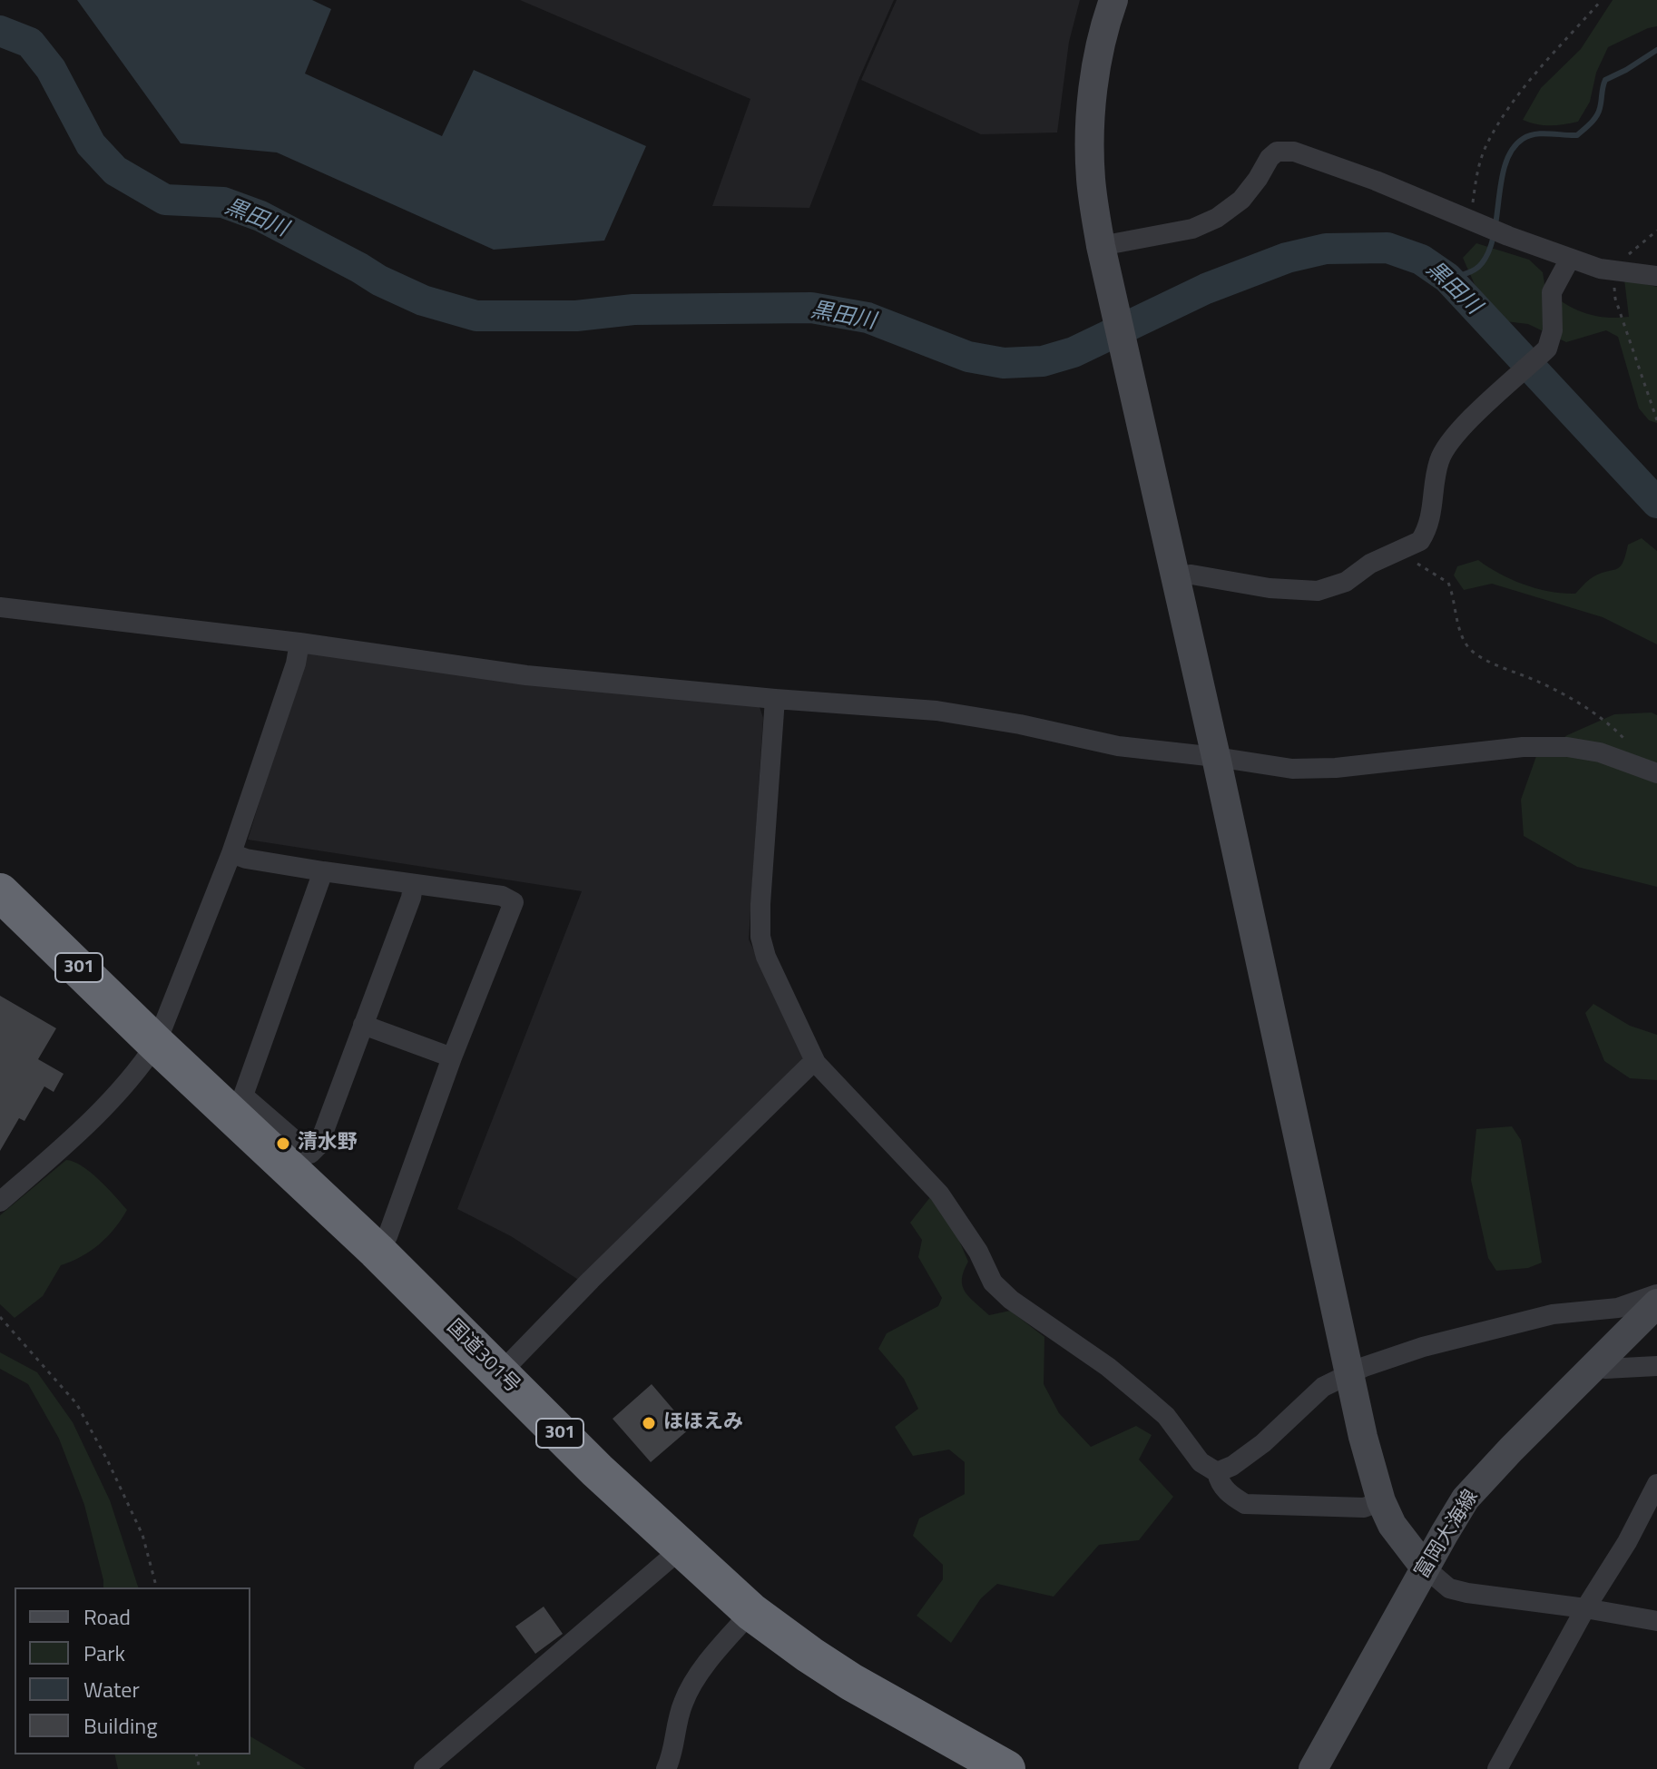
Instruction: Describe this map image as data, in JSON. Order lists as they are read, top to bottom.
{
  "streets": {
    "highway": ["301", "国道301号"],
    "street": ["富岡大海線"]
  },
  "water": ["黒田川"],
  "places": ["清水野", "ほほえみ"],
  "legend": [
    "Road",
    "Park",
    "Water",
    "Building"
  ]
}
